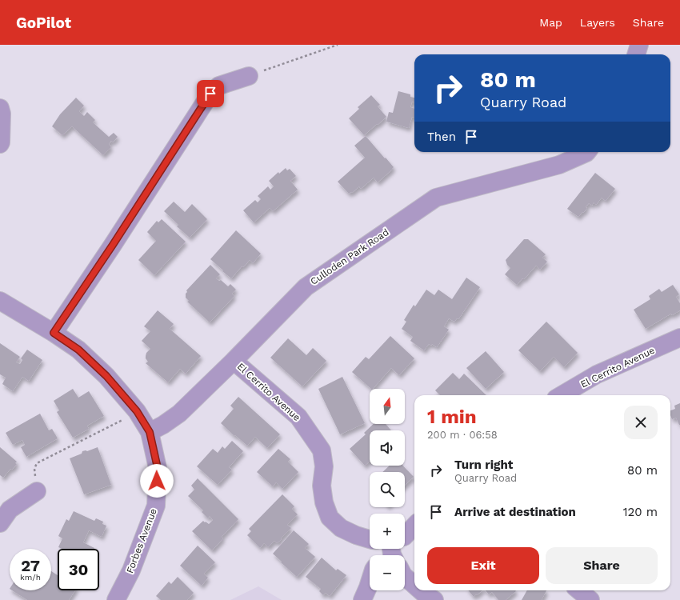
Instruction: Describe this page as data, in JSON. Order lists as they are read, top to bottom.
{
  "streets": {
    "street": ["Culloden Park Road", "El Cerrito Avenue", "Forbes Avenue"]
  },
  "crossings": [
    ["Culloden Park Road", "El Cerrito Avenue"],
    ["Culloden Park Road", "Forbes Avenue"]
  ],
  "north": "top",
  "page": {
    "header": "GoPilot",
    "nav": ["Map", "Layers", "Share"],
    "turn": ["80 m", "Quarry Road"],
    "then": "Then",
    "map_buttons": ["+", "−"],
    "heading": ["1 min", "200 m · 06:58"],
    "list": [
      {
        "name": "Turn right",
        "note": "Quarry Road",
        "value": "80 m"
      },
      {
        "name": "Arrive at destination",
        "value": "120 m"
      }
    ],
    "buttons": ["Exit", "Share"],
    "speed": "27 km/h",
    "limit": "30"
  }
}
